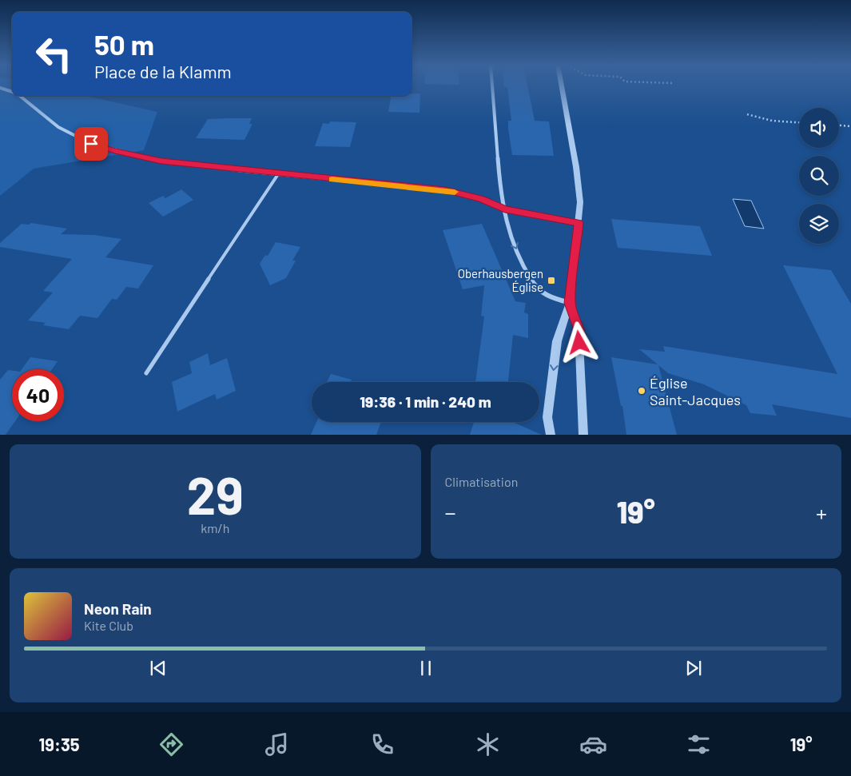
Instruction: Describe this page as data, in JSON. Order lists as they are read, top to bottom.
{
  "places": {
    "transit": ["Oberhausbergen Église"],
    "other": ["Église Saint-Jacques"]
  },
  "page": {
    "turn": ["50 m", "Place de la Klamm"],
    "limit": "40",
    "trip": "19:36 · 1 min · 240 m",
    "tile": [
      ["29", "km/h"],
      "Climatisation"
    ],
    "heat": ["−", "19°", "+"],
    "song": ["Neon Rain", "Kite Club"],
    "tabs": ["19:35", "19°"]
  }
}
